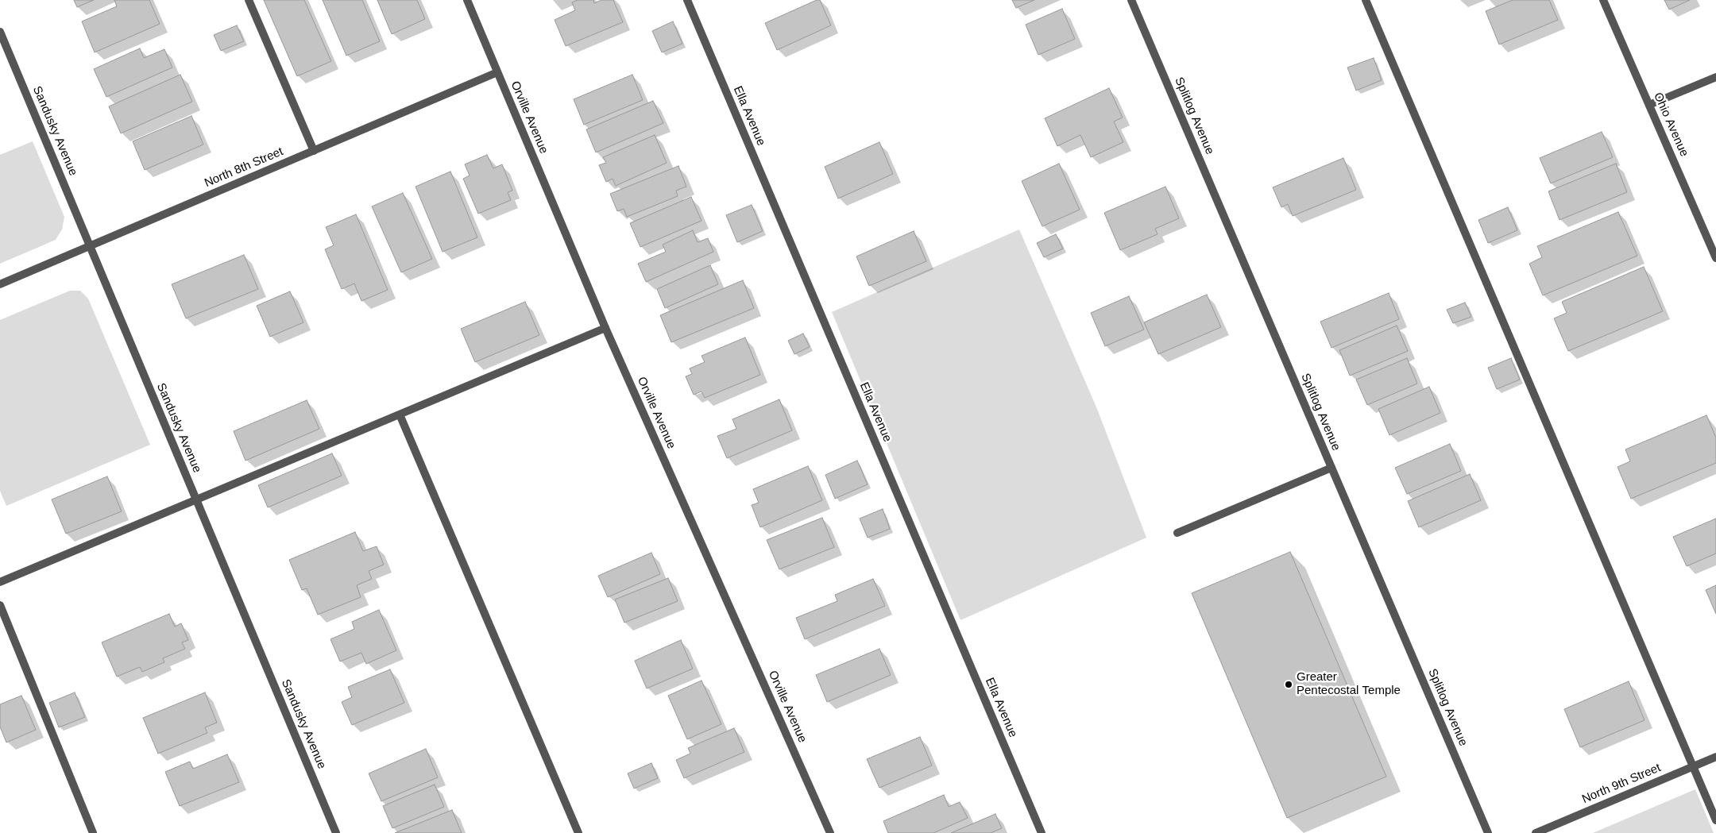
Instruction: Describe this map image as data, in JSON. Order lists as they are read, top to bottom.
{
  "streets": {
    "street": [
      "Ella Avenue",
      "Splitlog Avenue",
      "Orville Avenue",
      "Ohio Avenue",
      "Sandusky Avenue",
      "North 8th Street",
      "North 9th Street"
    ]
  },
  "crossings": [
    ["Orville Avenue", "North 8th Street"],
    ["Sandusky Avenue", "North 8th Street"]
  ],
  "places": ["Greater Pentecostal Temple"]
}
